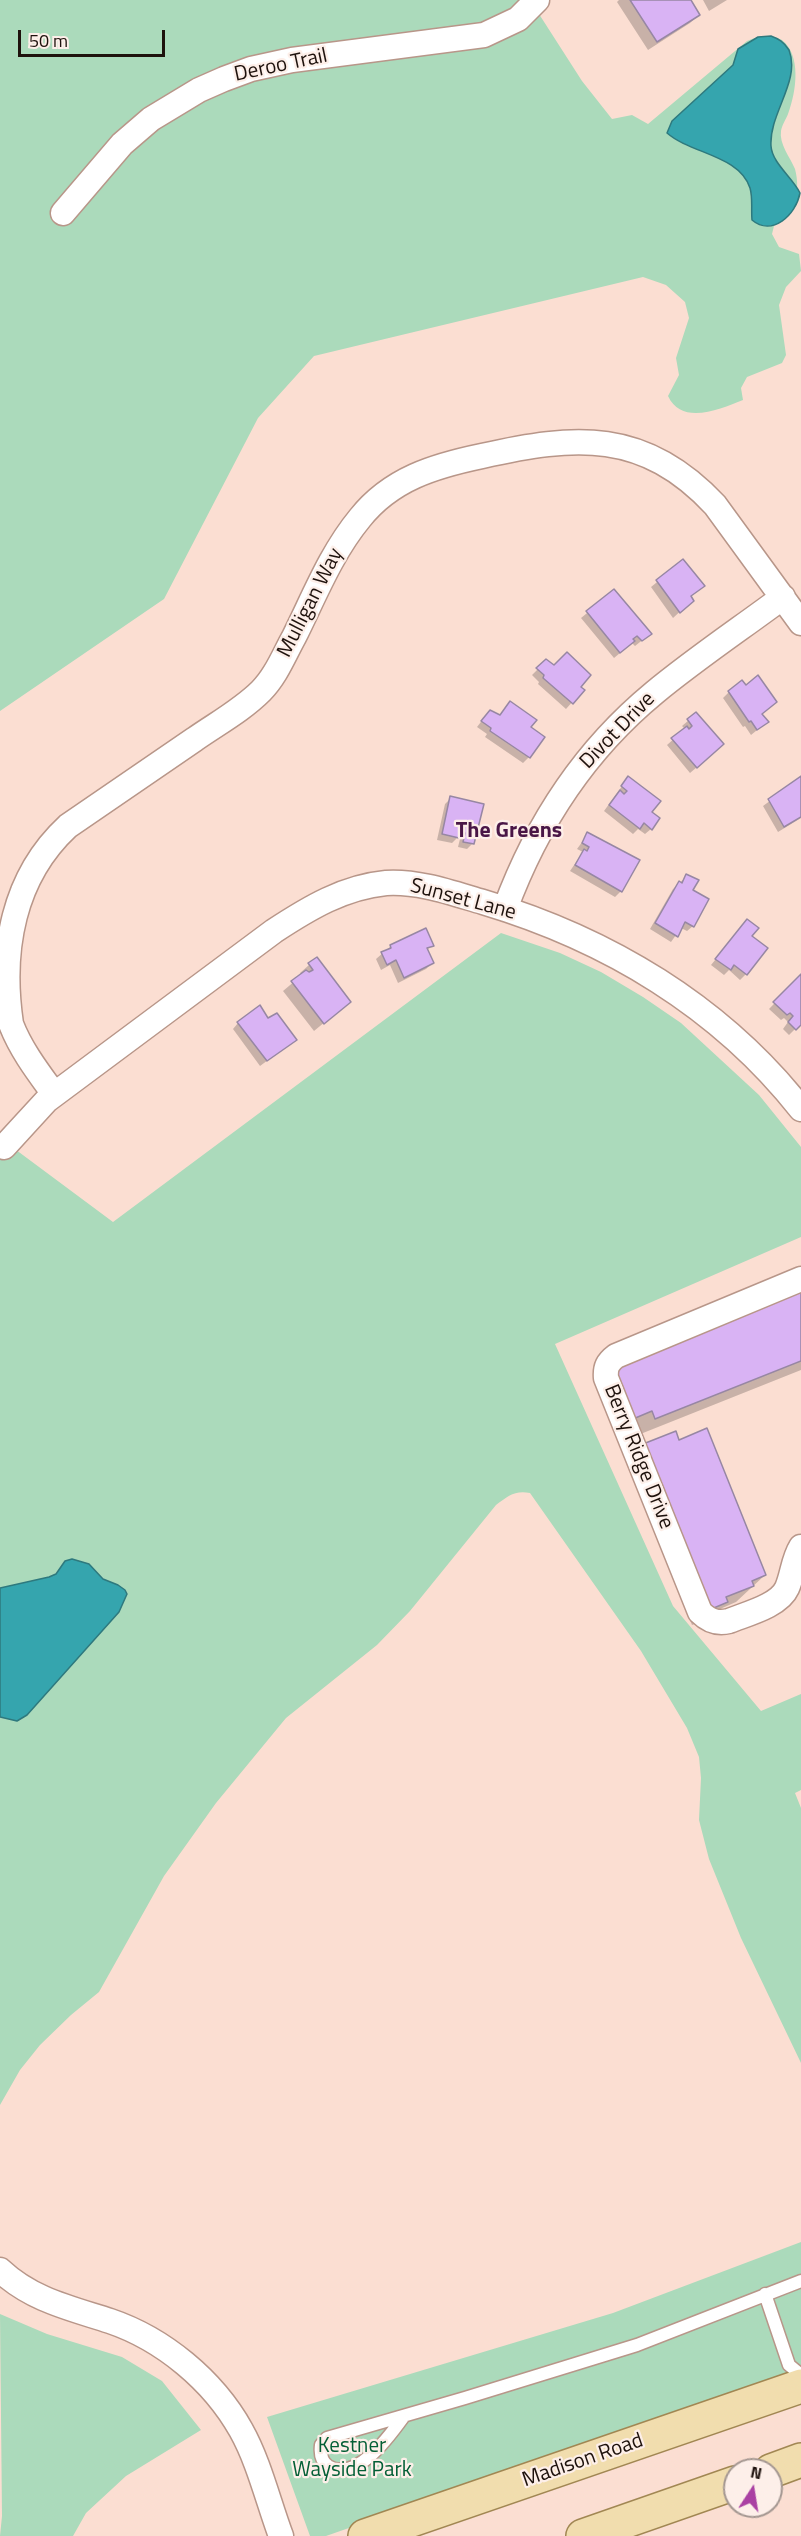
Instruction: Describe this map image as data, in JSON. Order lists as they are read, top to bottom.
{
  "streets": {
    "main road": ["Madison Road"],
    "street": [
      "Deroo Trail",
      "Mulligan Way",
      "Divot Drive",
      "Sunset Lane",
      "Berry Ridge Drive"
    ]
  },
  "crossings": [
    ["Mulligan Way", "Divot Drive"],
    ["Mulligan Way", "Sunset Lane"],
    ["Divot Drive", "Sunset Lane"]
  ],
  "districts": ["The Greens"],
  "parks": ["Kestner Wayside Park"],
  "scale_bar": "50 m",
  "north": "top"
}
